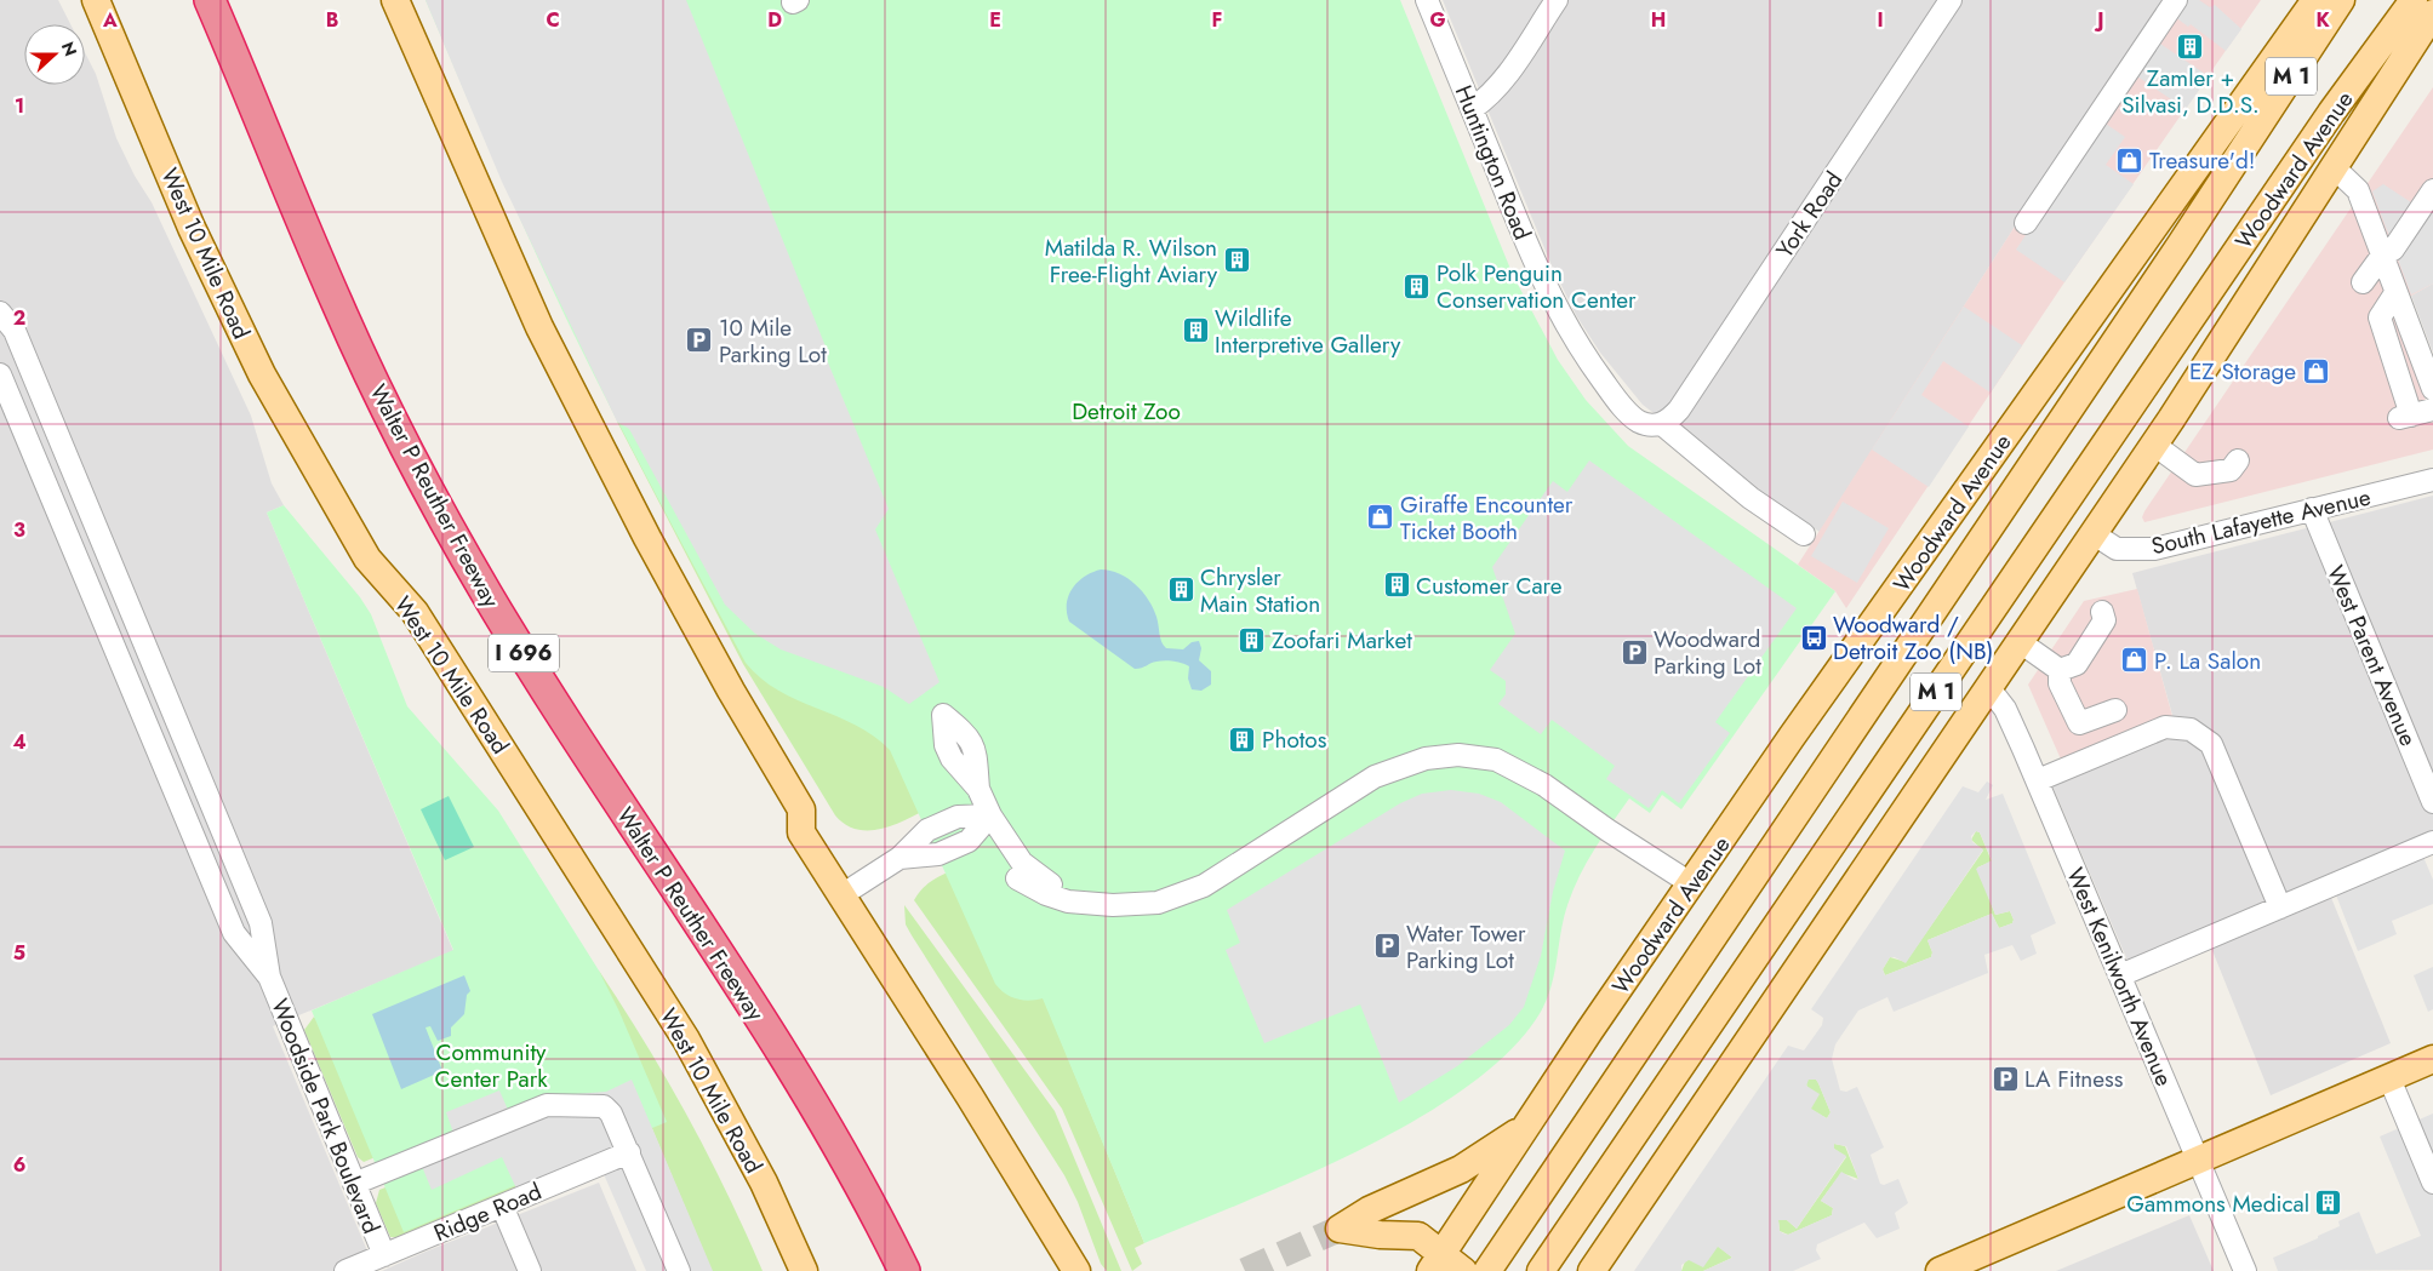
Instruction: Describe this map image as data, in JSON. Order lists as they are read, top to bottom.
{
  "streets": {
    "highway": ["Walter P Reuther Freeway", "I 696"],
    "main road": ["M 1", "Woodward Avenue", "West 10 Mile Road"],
    "street": [
      "Huntington Road",
      "York Road",
      "South Lafayette Avenue",
      "West Parent Avenue",
      "West Kenilworth Avenue",
      "Woodside Park Boulevard",
      "Ridge Road"
    ]
  },
  "crossings": [
    ["Huntington Road", "York Road"],
    ["Woodward Avenue", "South Lafayette Avenue"],
    ["Woodward Avenue", "West Kenilworth Avenue"],
    ["South Lafayette Avenue", "West Parent Avenue"],
    ["Woodside Park Boulevard", "Ridge Road"]
  ],
  "parks": ["Detroit Zoo", "Community Center Park"],
  "places": {
    "building": [
      "Zamler + Silvasi, D.D.S.",
      "Matilda R. Wilson Free-Flight Aviary",
      "Polk Penguin Conservation Center",
      "Wildlife Interpretive Gallery",
      "Customer Care",
      "Chrysler Main Station",
      "Zoofari Market",
      "Photos",
      "Gammons Medical"
    ],
    "shop": [
      "Treasure'd!",
      "EZ Storage",
      "Giraffe Encounter Ticket Booth",
      "P. La Salon"
    ],
    "parking": [
      "10 Mile Parking Lot",
      "Woodward Parking Lot",
      "Water Tower Parking Lot",
      "LA Fitness"
    ],
    "bus stop": ["Woodward / Detroit Zoo (NB)"]
  },
  "north": "right",
  "grid": {
    "columns": [
      "A",
      "B",
      "C",
      "D",
      "E",
      "F",
      "G",
      "H",
      "I",
      "J",
      "K"
    ],
    "rows": [
      "1",
      "2",
      "3",
      "4",
      "5",
      "6"
    ]
  }
}
